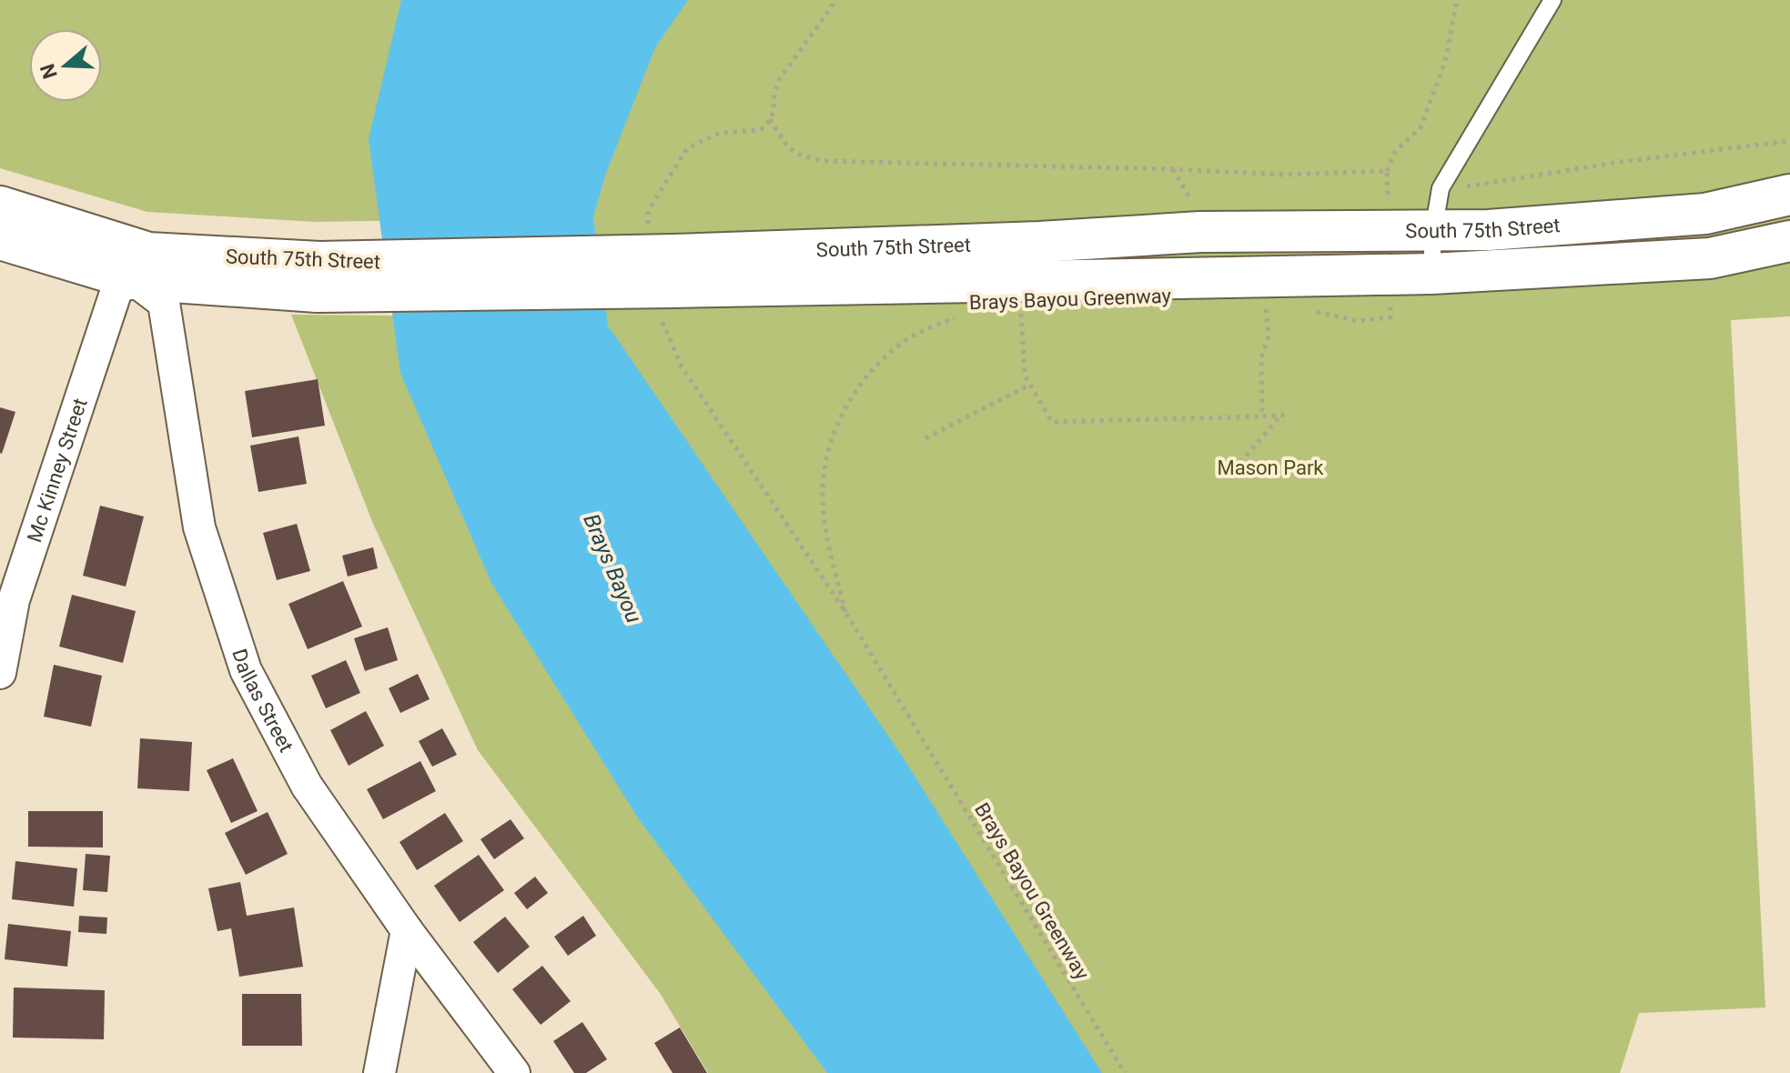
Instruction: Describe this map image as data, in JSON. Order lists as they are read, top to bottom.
{
  "streets": {
    "main road": ["South 75th Street"],
    "street": ["Mc Kinney Street", "Dallas Street"],
    "path": ["Brays Bayou Greenway"]
  },
  "crossings": [
    ["South 75th Street", "Brays Bayou Greenway"],
    ["South 75th Street", "Mc Kinney Street"],
    ["South 75th Street", "Dallas Street"],
    ["Mc Kinney Street", "Dallas Street"]
  ],
  "water": ["Brays Bayou"],
  "parks": ["Mason Park"],
  "north": "left"
}
